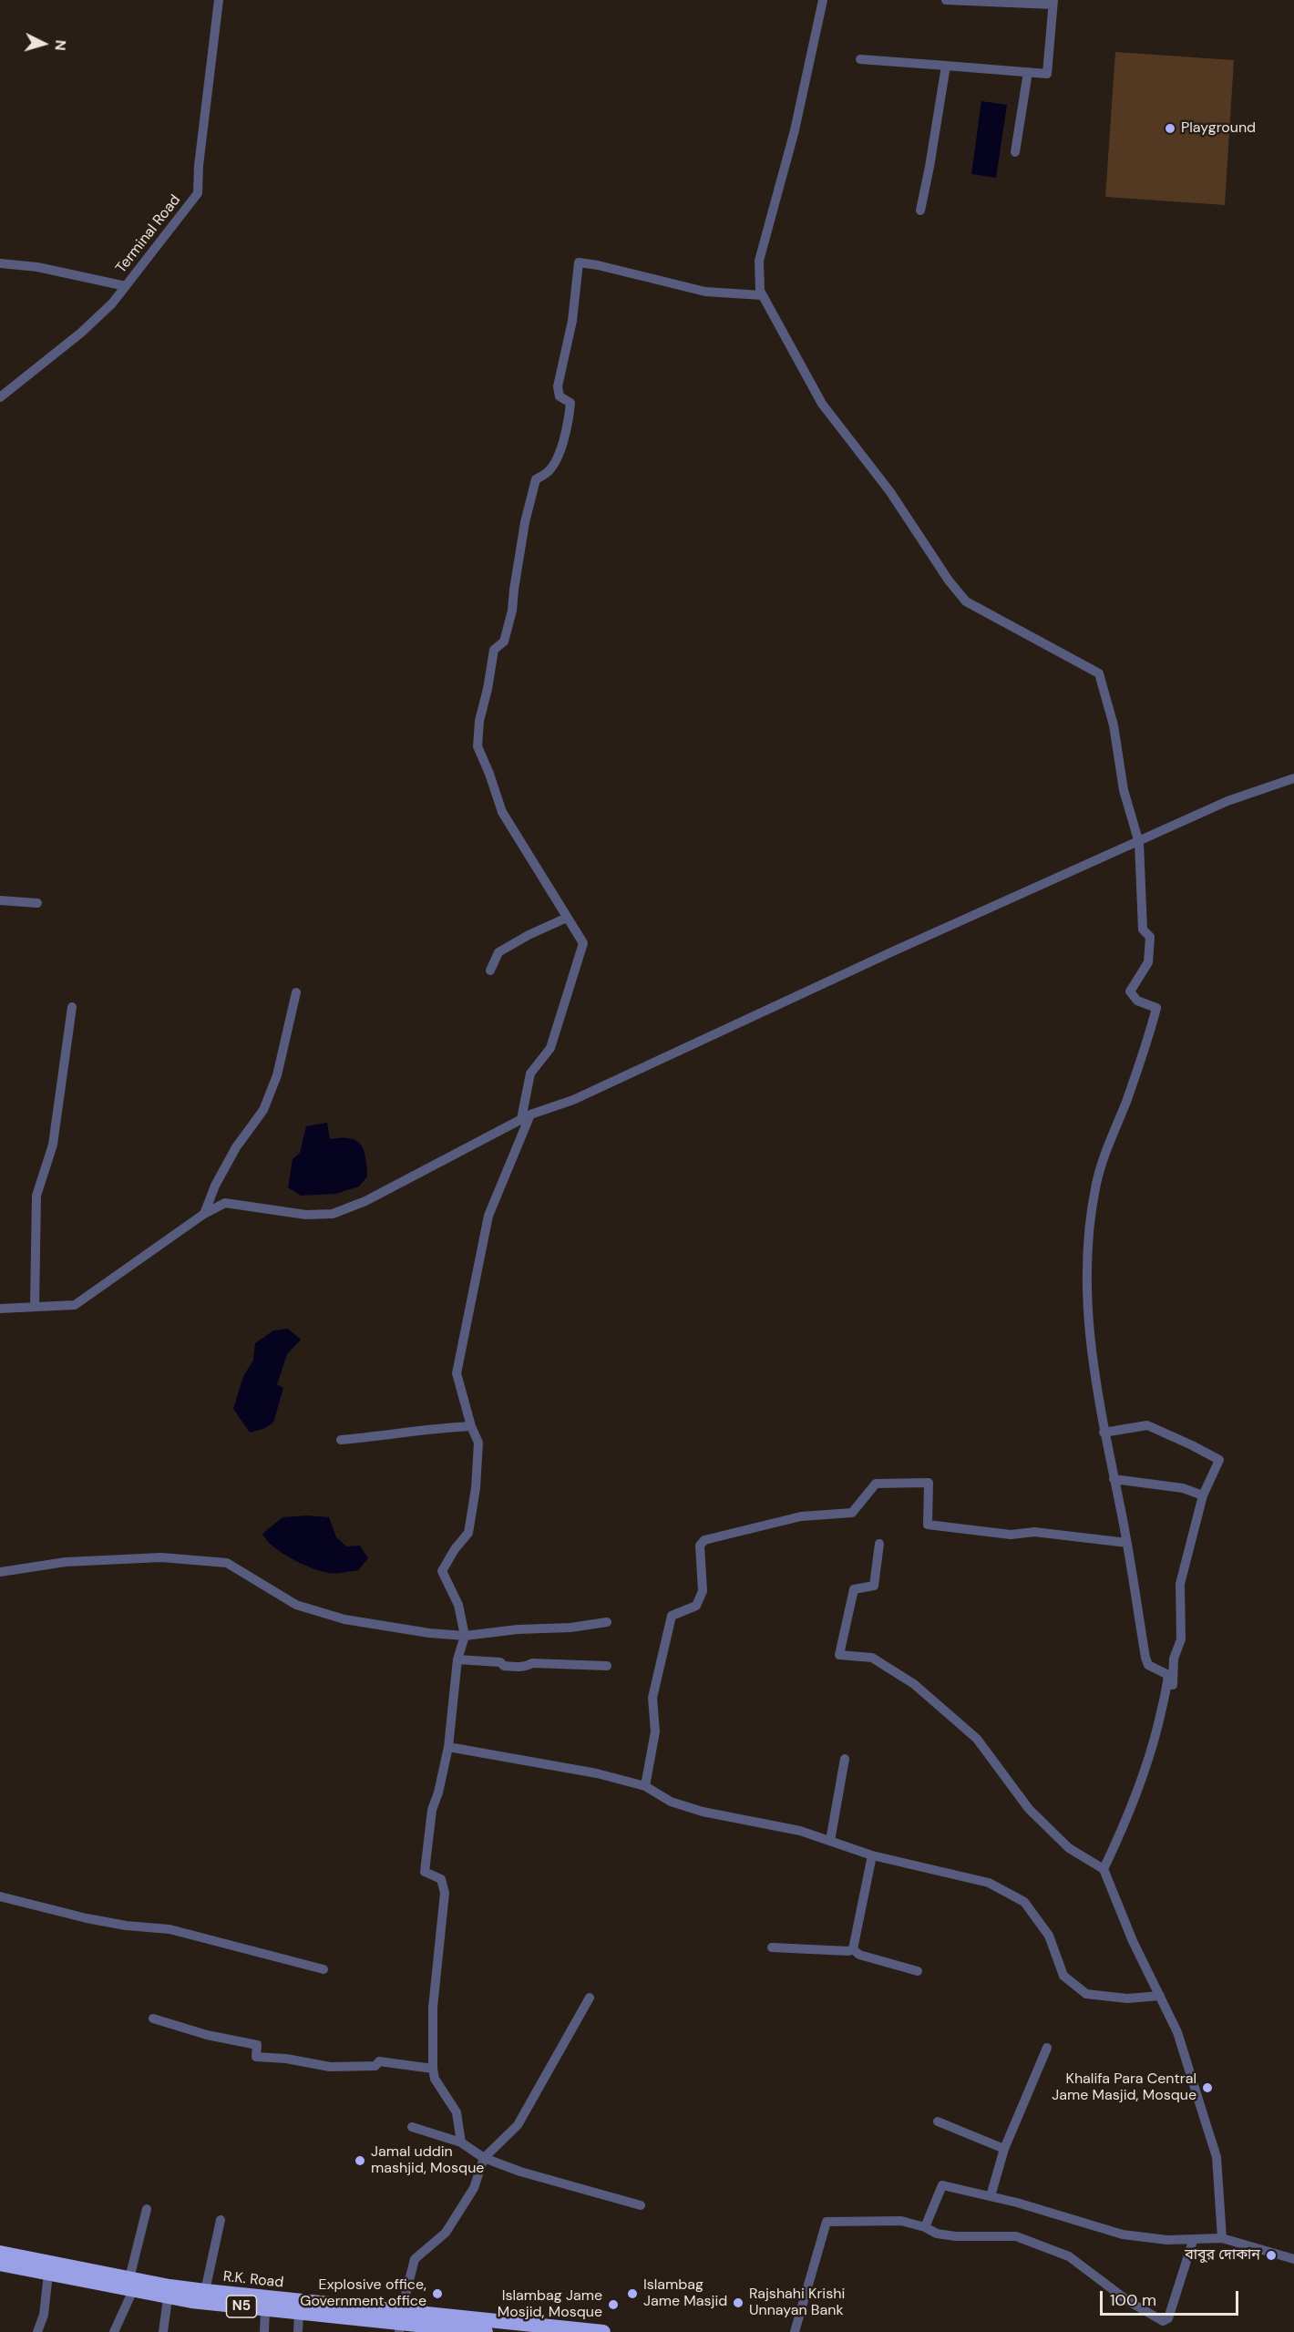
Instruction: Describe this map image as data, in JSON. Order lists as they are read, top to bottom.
{
  "streets": {
    "highway": ["R.K. Road", "N5"],
    "street": ["Terminal Road"]
  },
  "places": [
    "Playground",
    "Khalifa Para Central Jame Masjid, Mosque",
    "Jamal uddin mashjid, Mosque",
    "বাবুর দোকান",
    "Explosive office, Government office",
    "Islambag Jame Masjid",
    "Rajshahi Krishi Unnayan Bank",
    "Islambag Jame Mosjid, Mosque"
  ],
  "scale_bar": "100 m",
  "north": "right"
}
